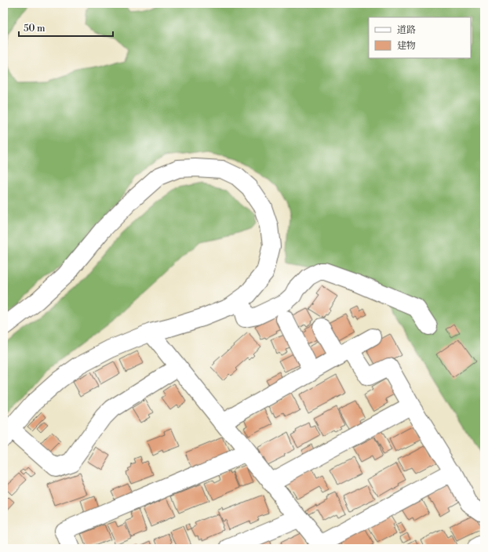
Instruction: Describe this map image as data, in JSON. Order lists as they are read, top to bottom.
{
  "legend": ["道路", "建物"],
  "scale_bar": "50 m"
}
